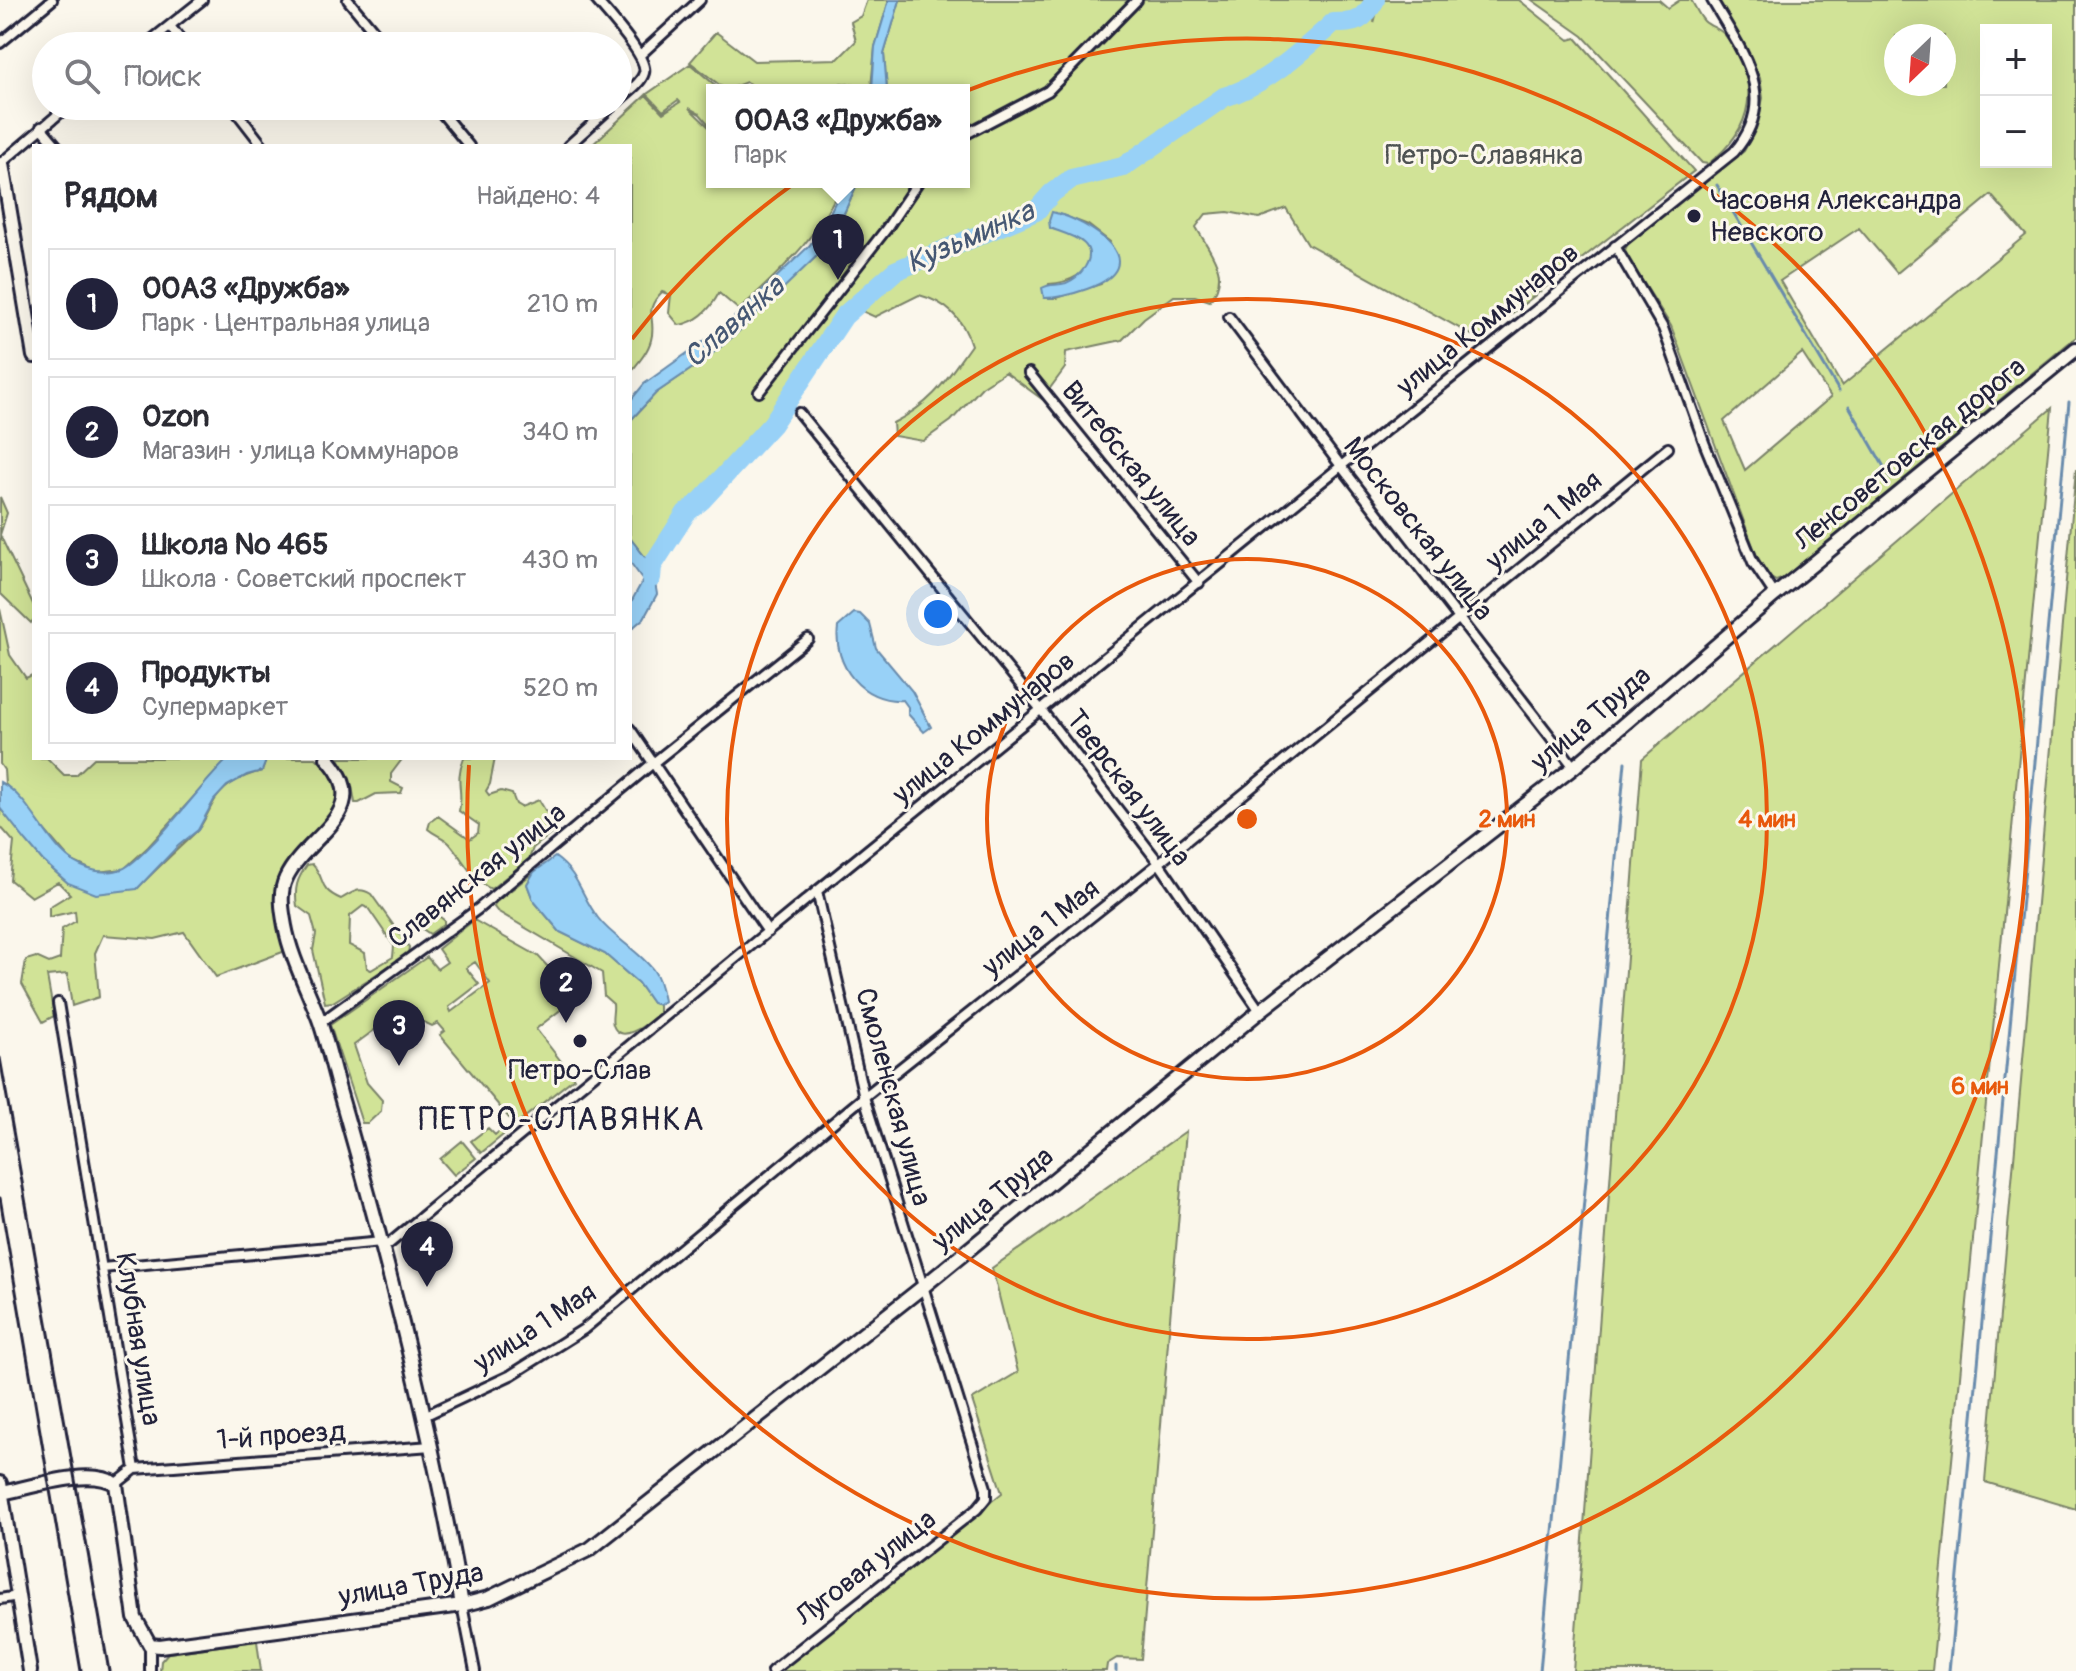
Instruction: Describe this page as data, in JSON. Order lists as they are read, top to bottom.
{
  "streets": {
    "street": [
      "улица Коммунаров",
      "Ленсоветовская дорога",
      "Витебская улица",
      "улица 1 Мая",
      "Московская улица",
      "улица Труда",
      "Тверская улица",
      "Славянская улица",
      "Смоленская улица",
      "Клубная улица",
      "1-й проезд",
      "Луговая улица"
    ]
  },
  "crossings": [
    ["улица Коммунаров", "Витебская улица"],
    ["улица Коммунаров", "Московская улица"],
    ["улица Коммунаров", "Тверская улица"],
    ["улица Коммунаров", "Смоленская улица"],
    ["Ленсоветовская дорога", "улица Труда"],
    ["улица 1 Мая", "Московская улица"],
    ["улица 1 Мая", "Тверская улица"],
    ["улица 1 Мая", "Смоленская улица"],
    ["Московская улица", "улица Труда"],
    ["улица Труда", "Тверская улица"],
    ["улица Труда", "Смоленская улица"],
    ["Смоленская улица", "Луговая улица"],
    ["Клубная улица", "1-й проезд"]
  ],
  "districts": ["ПЕТРО-СЛАВЯНКА"],
  "water": ["Кузьминка", "Славянка"],
  "parks": ["Петро-Славянка"],
  "places": ["Часовня Александра Невского", "Петро-Слав"],
  "north": "bottom left",
  "page": {
    "map_buttons": ["+", "−"],
    "search": "Поиск",
    "popup": ["ООАЗ «Дружба»", "Парк"],
    "heading": ["Рядом", "Найдено: 4"],
    "pins": [
      "1",
      "2",
      "3",
      "4"
    ],
    "list": [
      {
        "mark": "1",
        "name": "ООАЗ «Дружба»",
        "note": "Парк · Центральная улица",
        "value": "210 m"
      },
      {
        "mark": "2",
        "name": "Ozon",
        "note": "Магазин · улица Коммунаров",
        "value": "340 m"
      },
      {
        "mark": "3",
        "name": "Школа № 465",
        "note": "Школа · Советский проспект",
        "value": "430 m"
      },
      {
        "mark": "4",
        "name": "Продукты",
        "note": "Супермаркет",
        "value": "520 m"
      }
    ]
  },
  "rings": ["2 мин", "4 мин", "6 мин"]
}
